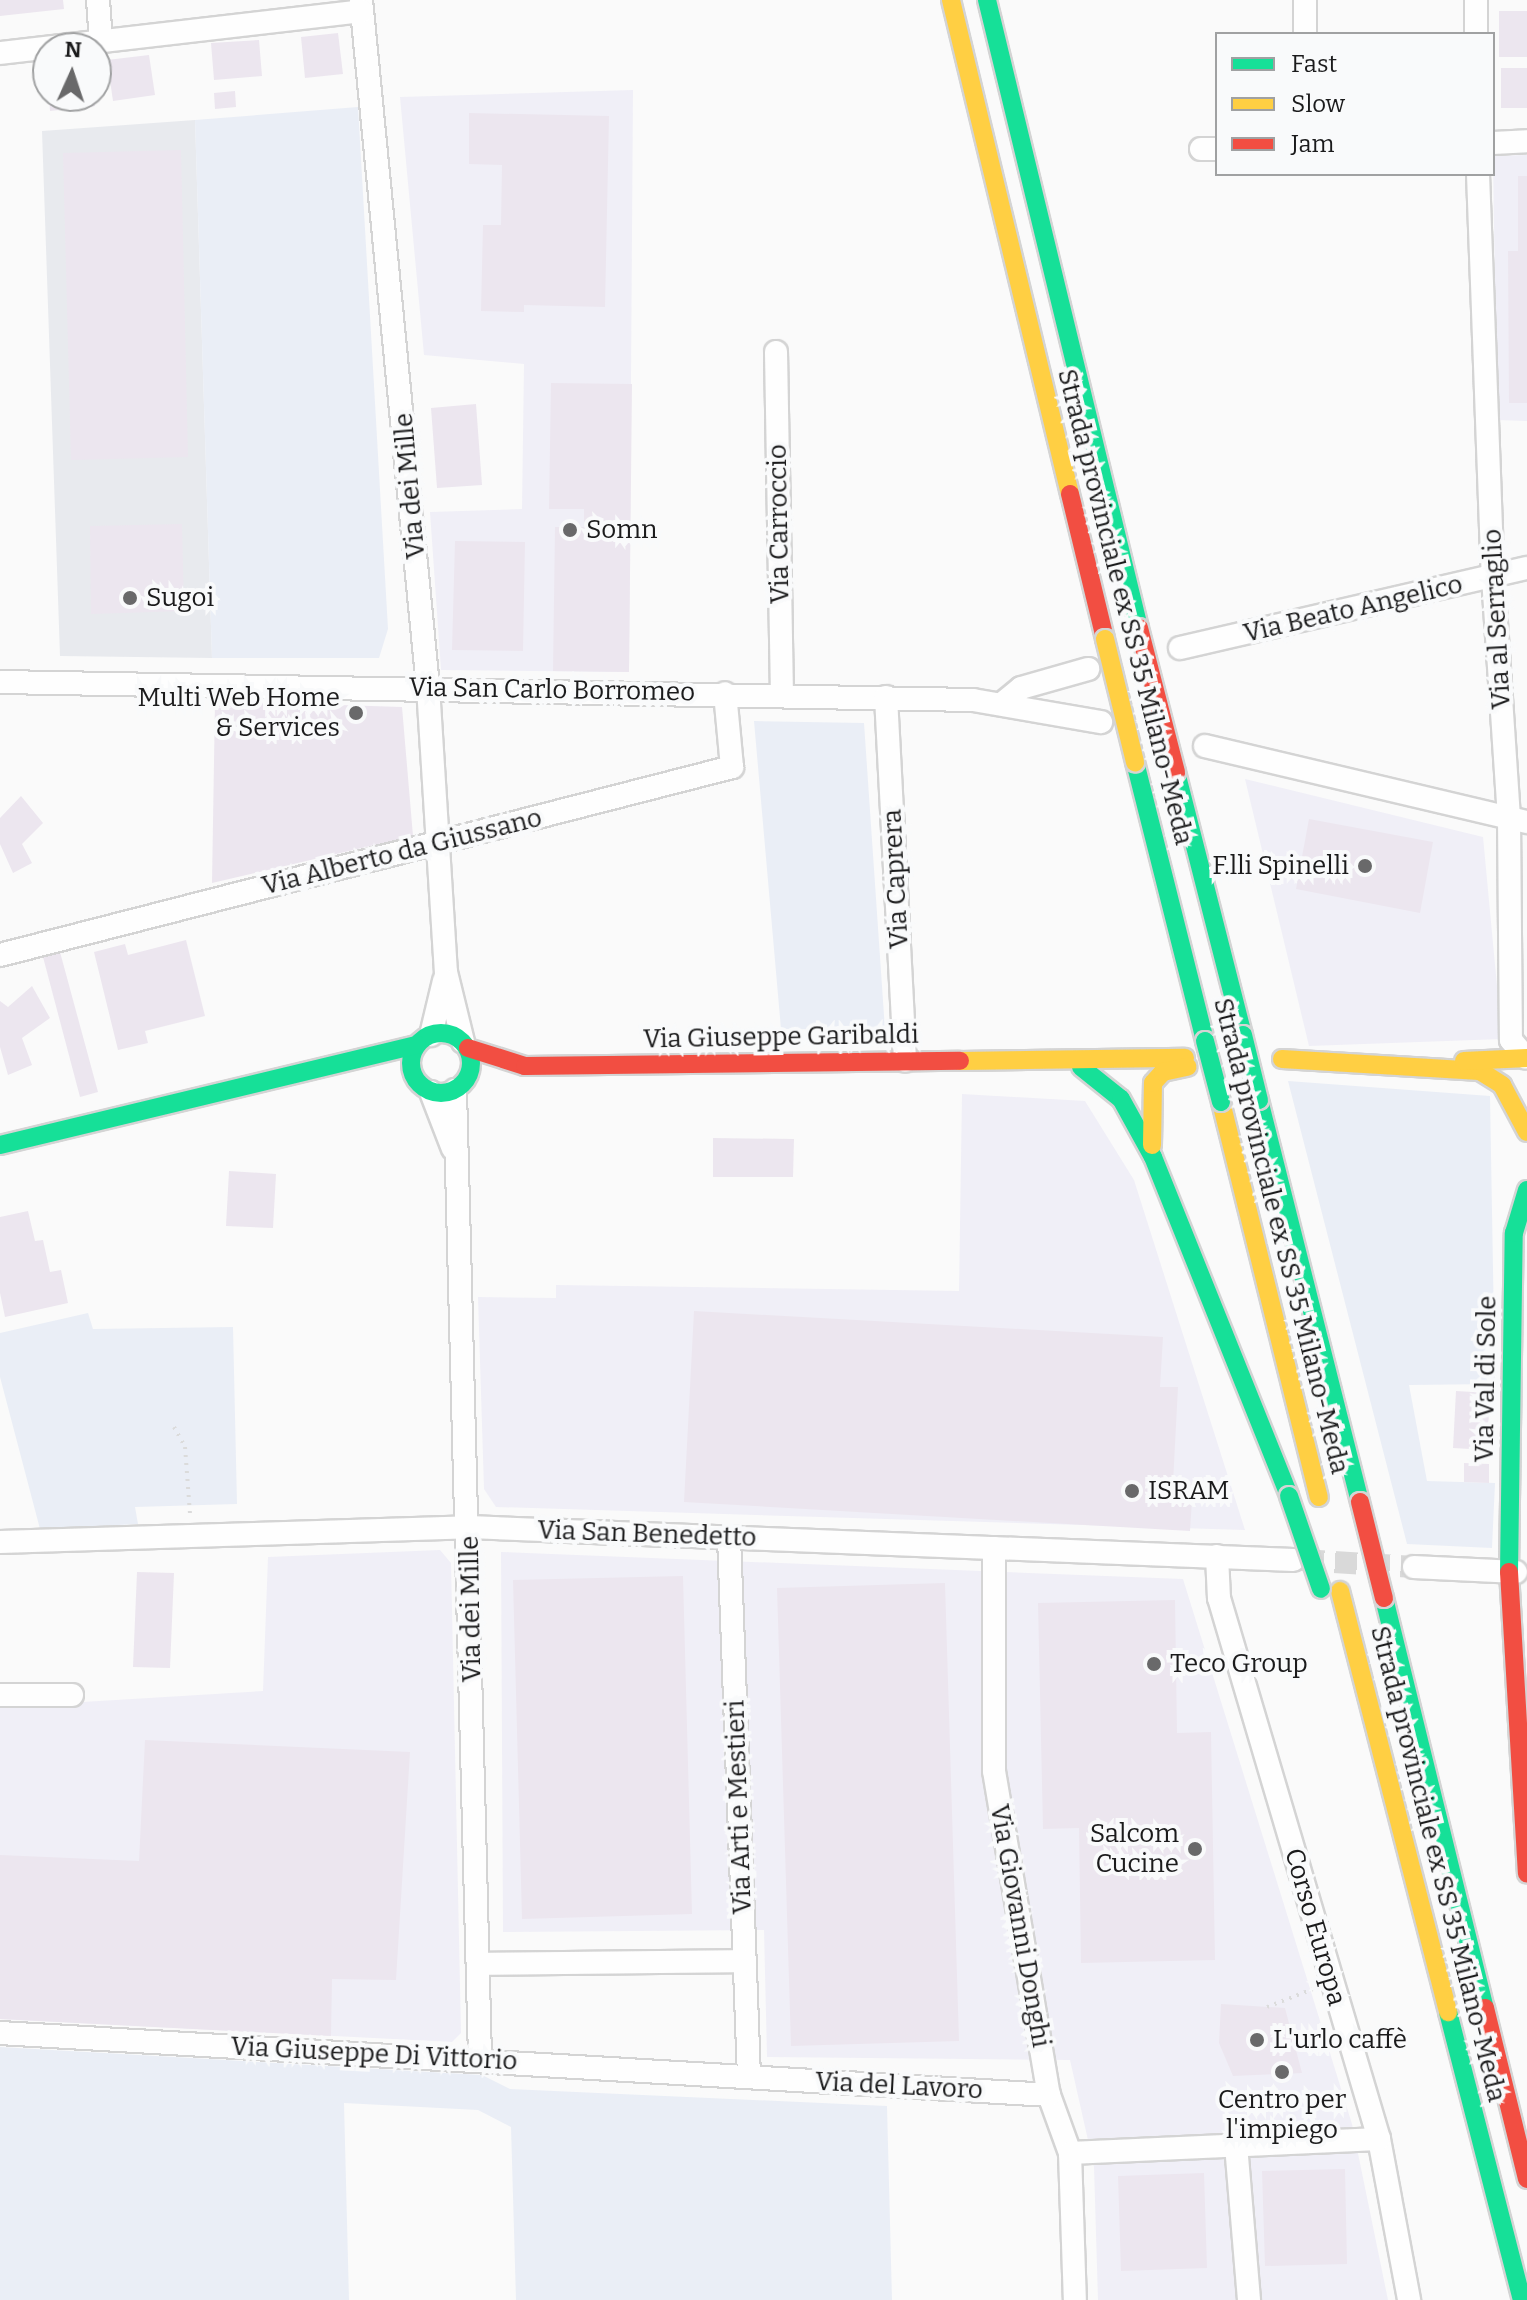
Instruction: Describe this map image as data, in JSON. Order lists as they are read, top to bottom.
{
  "streets": {
    "main road": ["Strada provinciale ex SS 35 Milano-Meda", "Via Giuseppe Garibaldi", "Via Val di Sole"],
    "street": [
      "Via dei Mille",
      "Via Carroccio",
      "Via Beato Angelico",
      "Via al Serraglio",
      "Via San Carlo Borromeo",
      "Via Alberto da Giussano",
      "Via Caprera",
      "Via San Benedetto",
      "Via Arti e Mestieri",
      "Via Giovanni Donghi",
      "Corso Europa",
      "Via Giuseppe Di Vittorio",
      "Via del Lavoro"
    ]
  },
  "crossings": [
    ["Via dei Mille", "Via San Carlo Borromeo"],
    ["Via dei Mille", "Via Alberto da Giussano"],
    ["Via dei Mille", "Via Giuseppe Garibaldi"],
    ["Via dei Mille", "Via San Benedetto"],
    ["Via dei Mille", "Via Giuseppe Di Vittorio"],
    ["Via Carroccio", "Via San Carlo Borromeo"],
    ["Via Beato Angelico", "Via al Serraglio"],
    ["Via San Carlo Borromeo", "Via Alberto da Giussano"],
    ["Via San Carlo Borromeo", "Via Caprera"],
    ["Via Caprera", "Via Giuseppe Garibaldi"],
    ["Via San Benedetto", "Via Arti e Mestieri"],
    ["Via San Benedetto", "Via Giovanni Donghi"],
    ["Via San Benedetto", "Corso Europa"],
    ["Via Arti e Mestieri", "Via Giuseppe Di Vittorio"],
    ["Via Arti e Mestieri", "Via del Lavoro"],
    ["Via Giovanni Donghi", "Via del Lavoro"],
    ["Via Giuseppe Di Vittorio", "Via del Lavoro"]
  ],
  "places": [
    "Somn",
    "Sugoi",
    "Multi Web Home & Services",
    "F.lli Spinelli",
    "ISRAM",
    "Teco Group",
    "Salcom Cucine",
    "L'urlo caffè",
    "Centro per l'impiego"
  ],
  "legend": ["Fast", "Slow", "Jam"],
  "north": "top"
}
